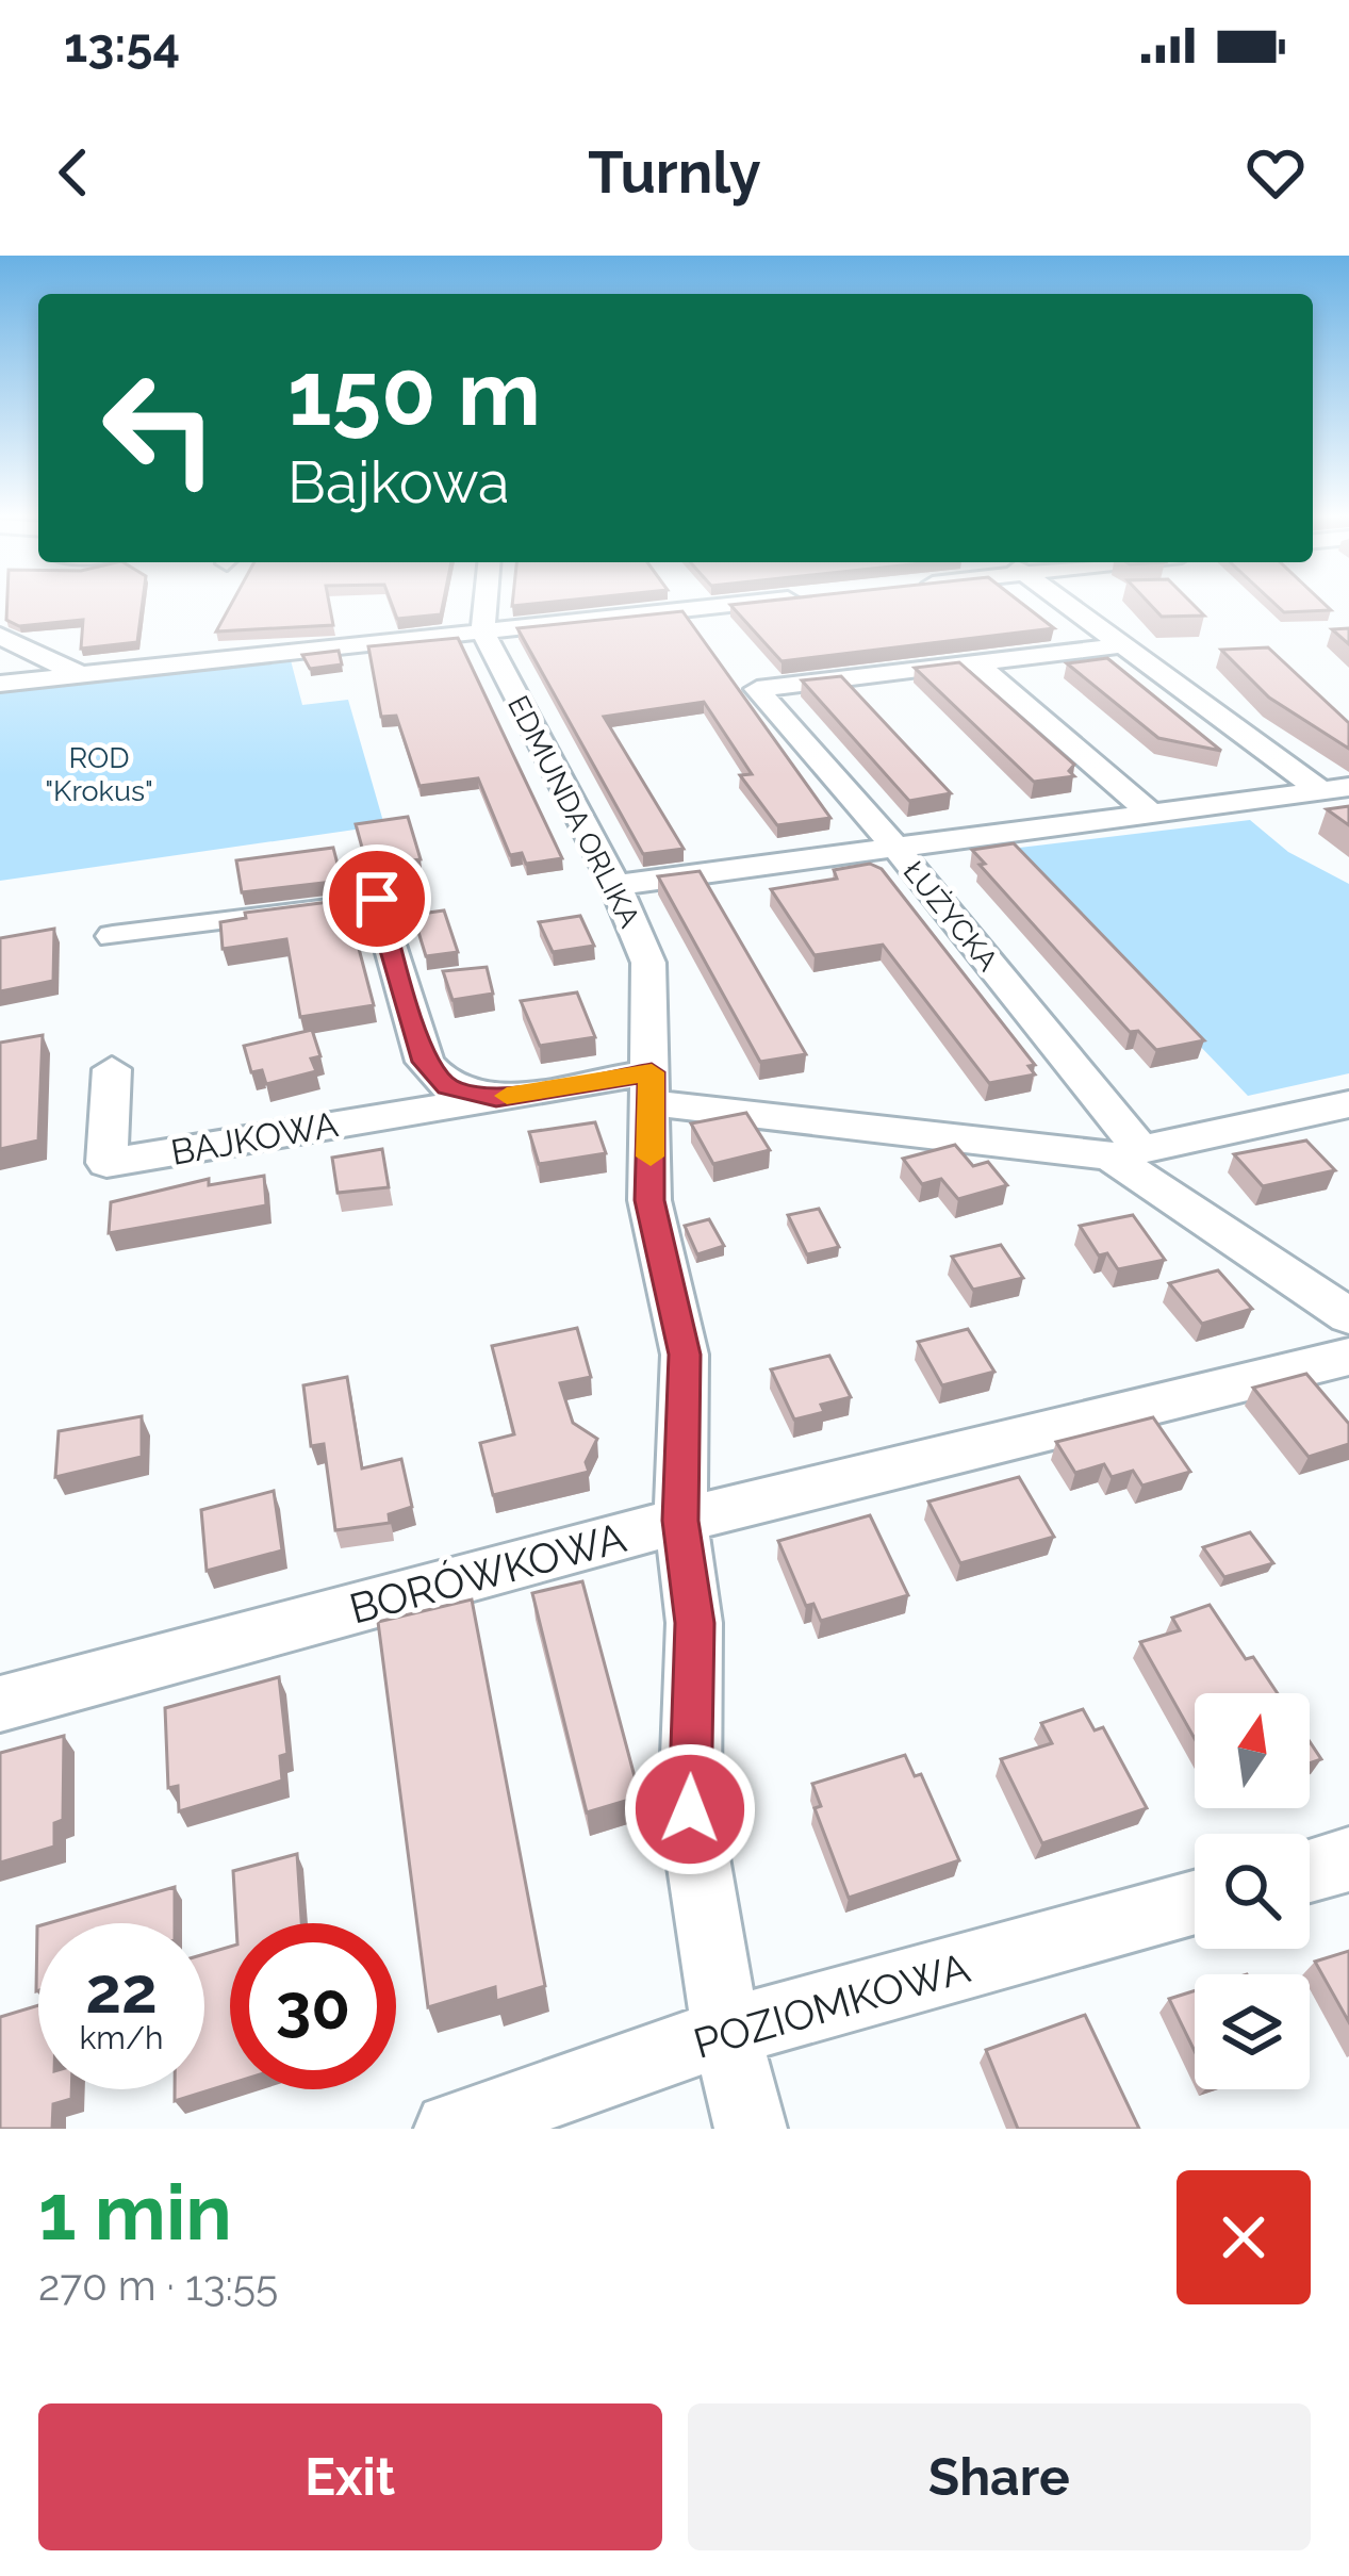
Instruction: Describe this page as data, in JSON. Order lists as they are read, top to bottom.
{
  "streets": {
    "street": [
      "EDMUNDA ORLIKA",
      "ŁUŻYCKA",
      "BAJKOWA",
      "BORÓWKOWA",
      "POZIOMKOWA"
    ]
  },
  "crossings": [
    ["EDMUNDA ORLIKA", "BAJKOWA"],
    ["EDMUNDA ORLIKA", "BORÓWKOWA"],
    ["EDMUNDA ORLIKA", "POZIOMKOWA"],
    ["ŁUŻYCKA", "BAJKOWA"]
  ],
  "parks": ["ROD \"Krokus\""],
  "north": "top",
  "page": {
    "status": "13:54",
    "header": "Turnly",
    "turn": ["150 m", "Bajkowa"],
    "speed": "22 km/h",
    "limit": "30",
    "heading": ["1 min", "270 m · 13:55"],
    "buttons": ["Exit", "Share"]
  }
}
